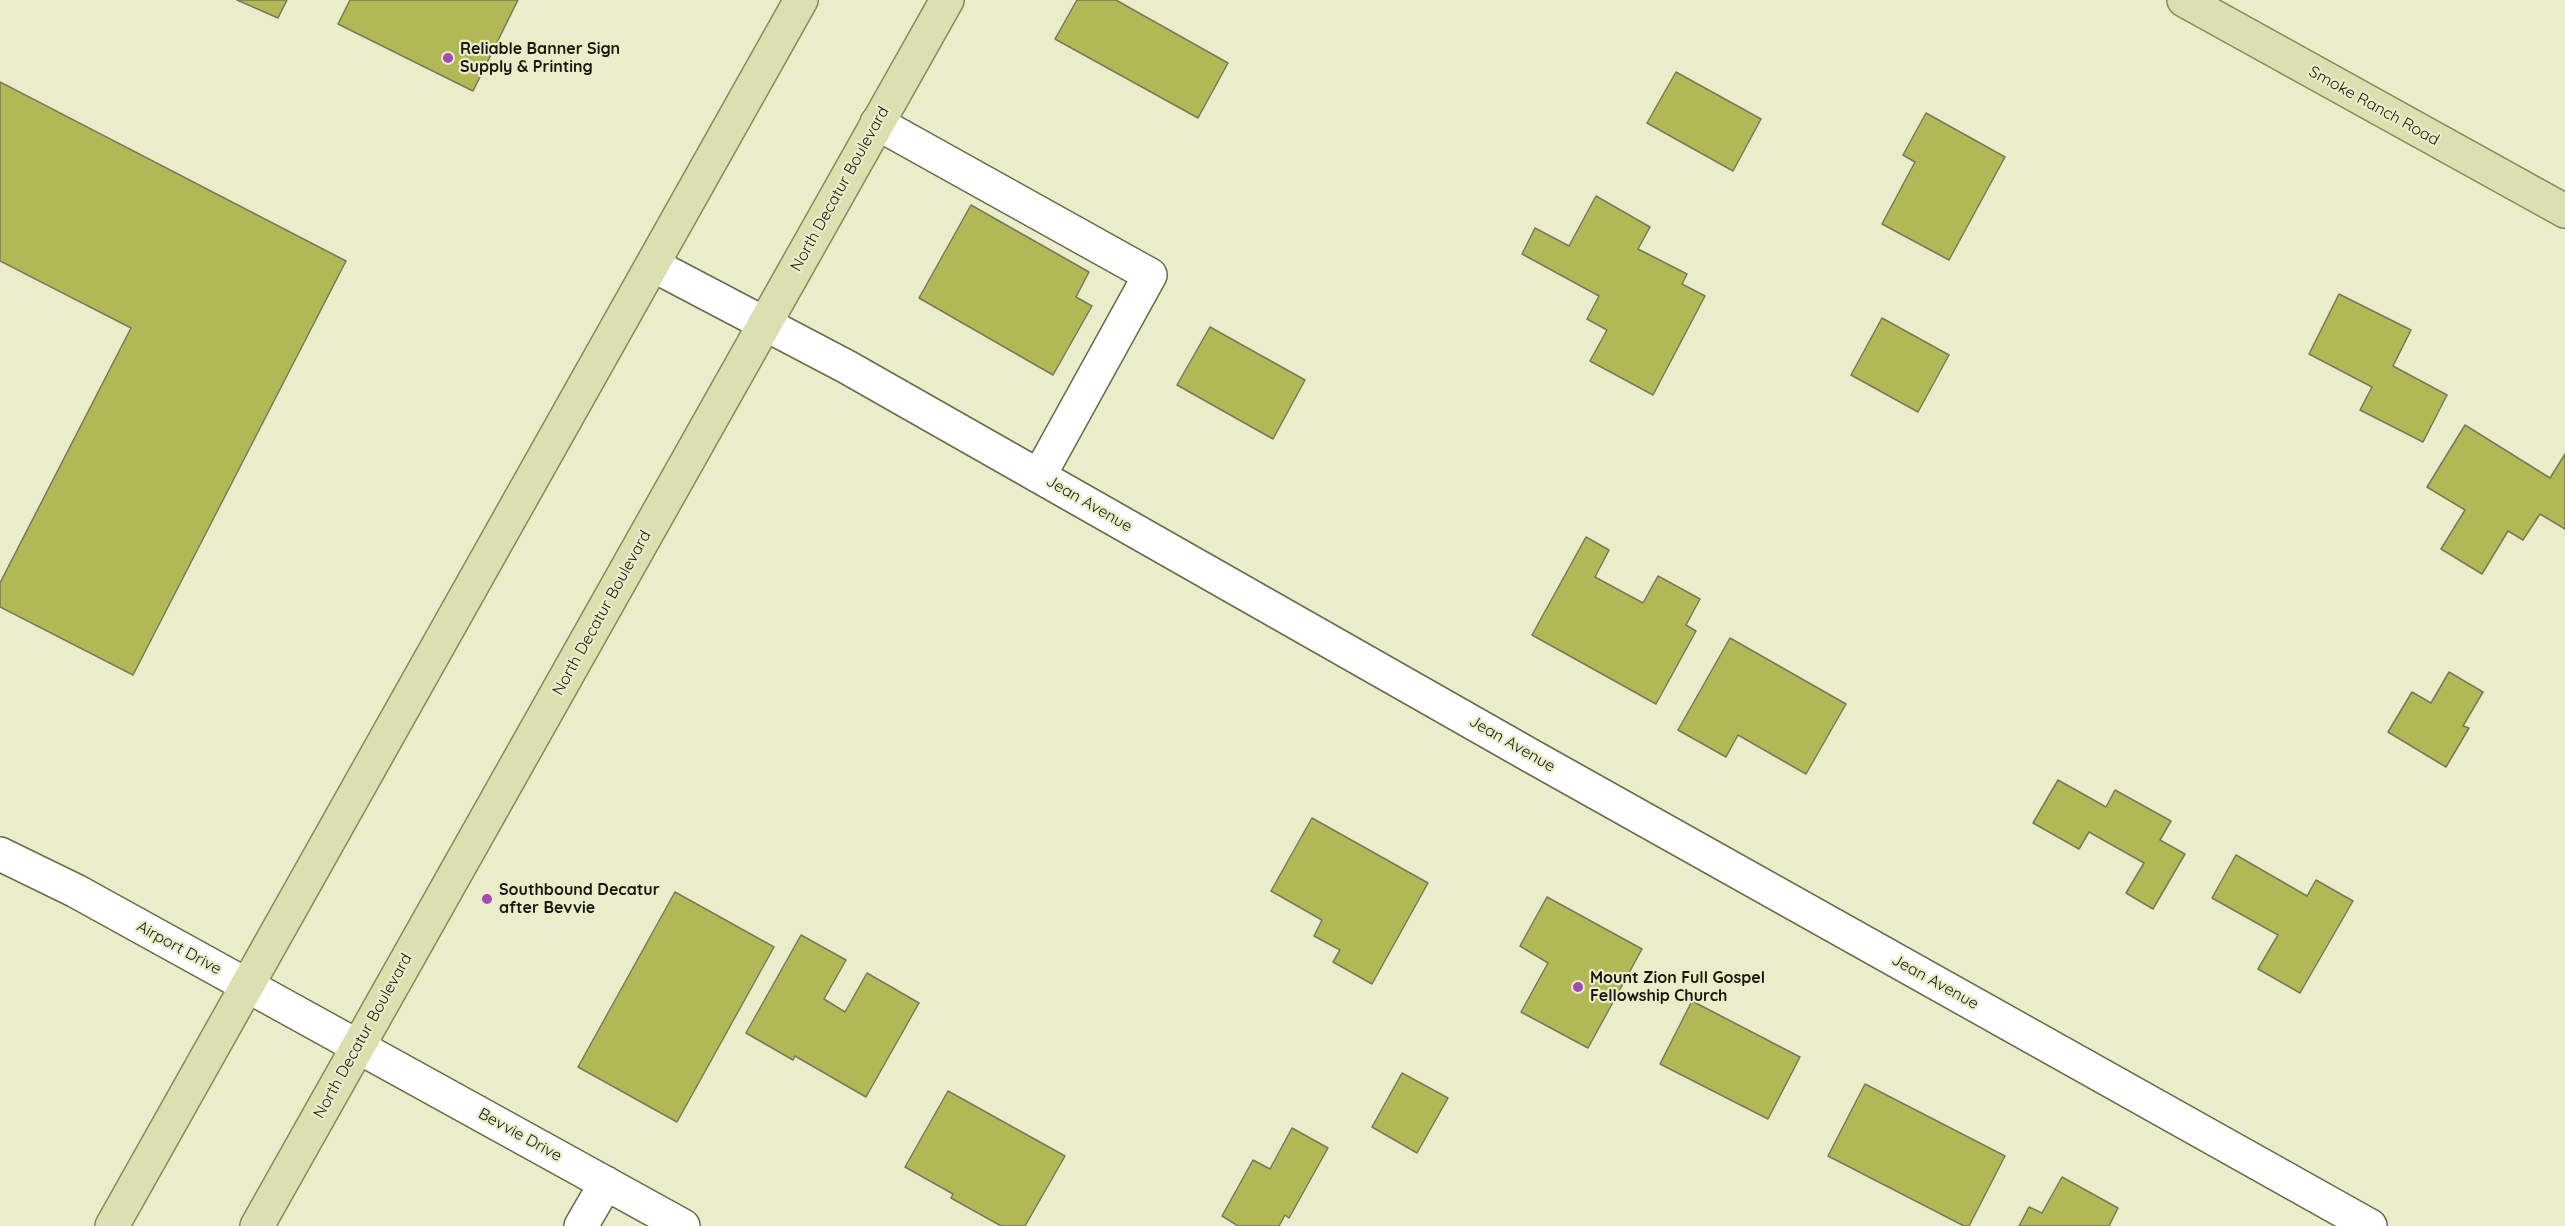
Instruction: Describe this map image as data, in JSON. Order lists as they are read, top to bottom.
{
  "streets": {
    "main road": ["Smoke Ranch Road", "North Decatur Boulevard"],
    "street": ["Jean Avenue", "Airport Drive", "Bevvie Drive"]
  },
  "crossings": [
    ["North Decatur Boulevard", "Jean Avenue"],
    ["North Decatur Boulevard", "Airport Drive"],
    ["North Decatur Boulevard", "Bevvie Drive"],
    ["Airport Drive", "Bevvie Drive"]
  ],
  "places": ["Reliable Banner Sign Supply & Printing", "Southbound Decatur after Bevvie", "Mount Zion Full Gospel Fellowship Church"]
}
